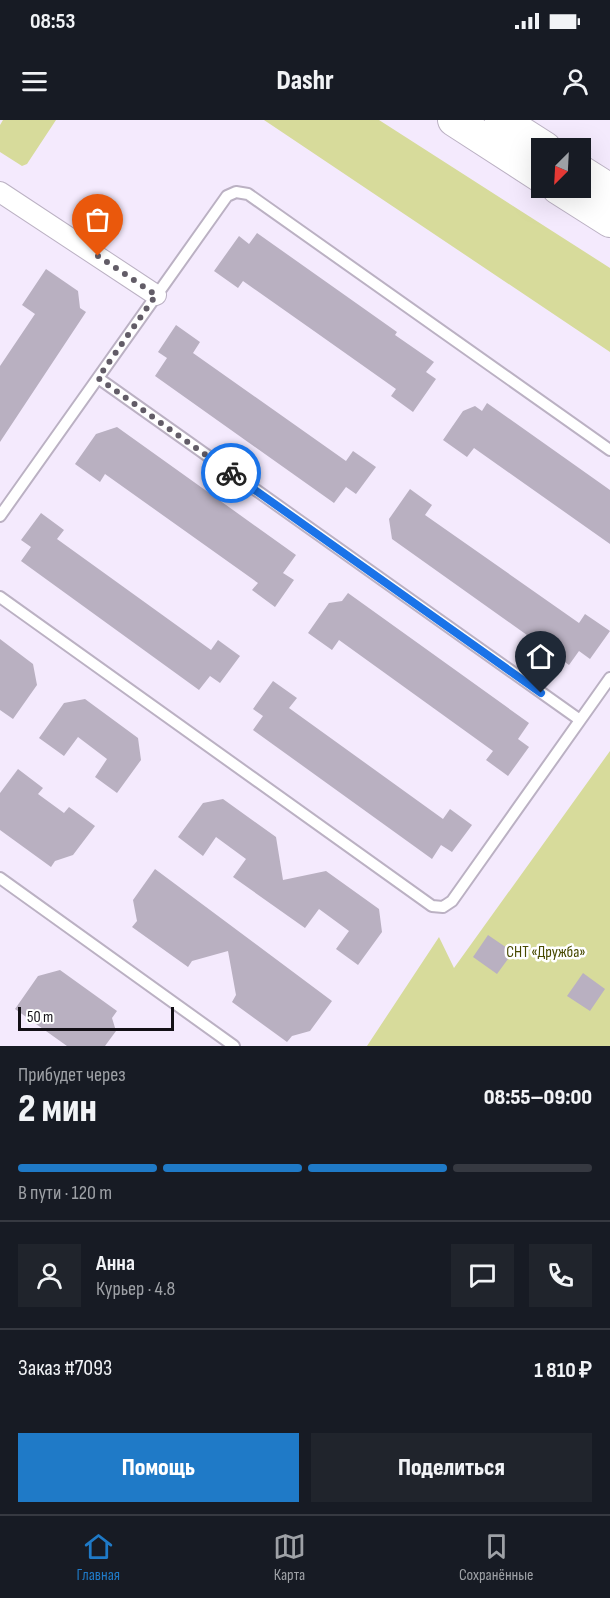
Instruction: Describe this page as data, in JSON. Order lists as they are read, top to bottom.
{
  "parks": ["СНТ «Дружба»"],
  "scale_bar": "50 m",
  "north": "bottom left",
  "page": {
    "status": "08:53",
    "header": "Dashr",
    "scale": "50 m",
    "heading": ["2 мин", "Прибудет через", "08:55–09:00"],
    "panel": [
      "Анна",
      "Курьер · 4.8",
      "Заказ #7093",
      "1 810 ₽"
    ],
    "bar": "В пути · 120 m",
    "buttons": ["Помощь", "Поделиться"],
    "tabs": ["Главная", "Карта", "Сохранённые"]
  }
}
